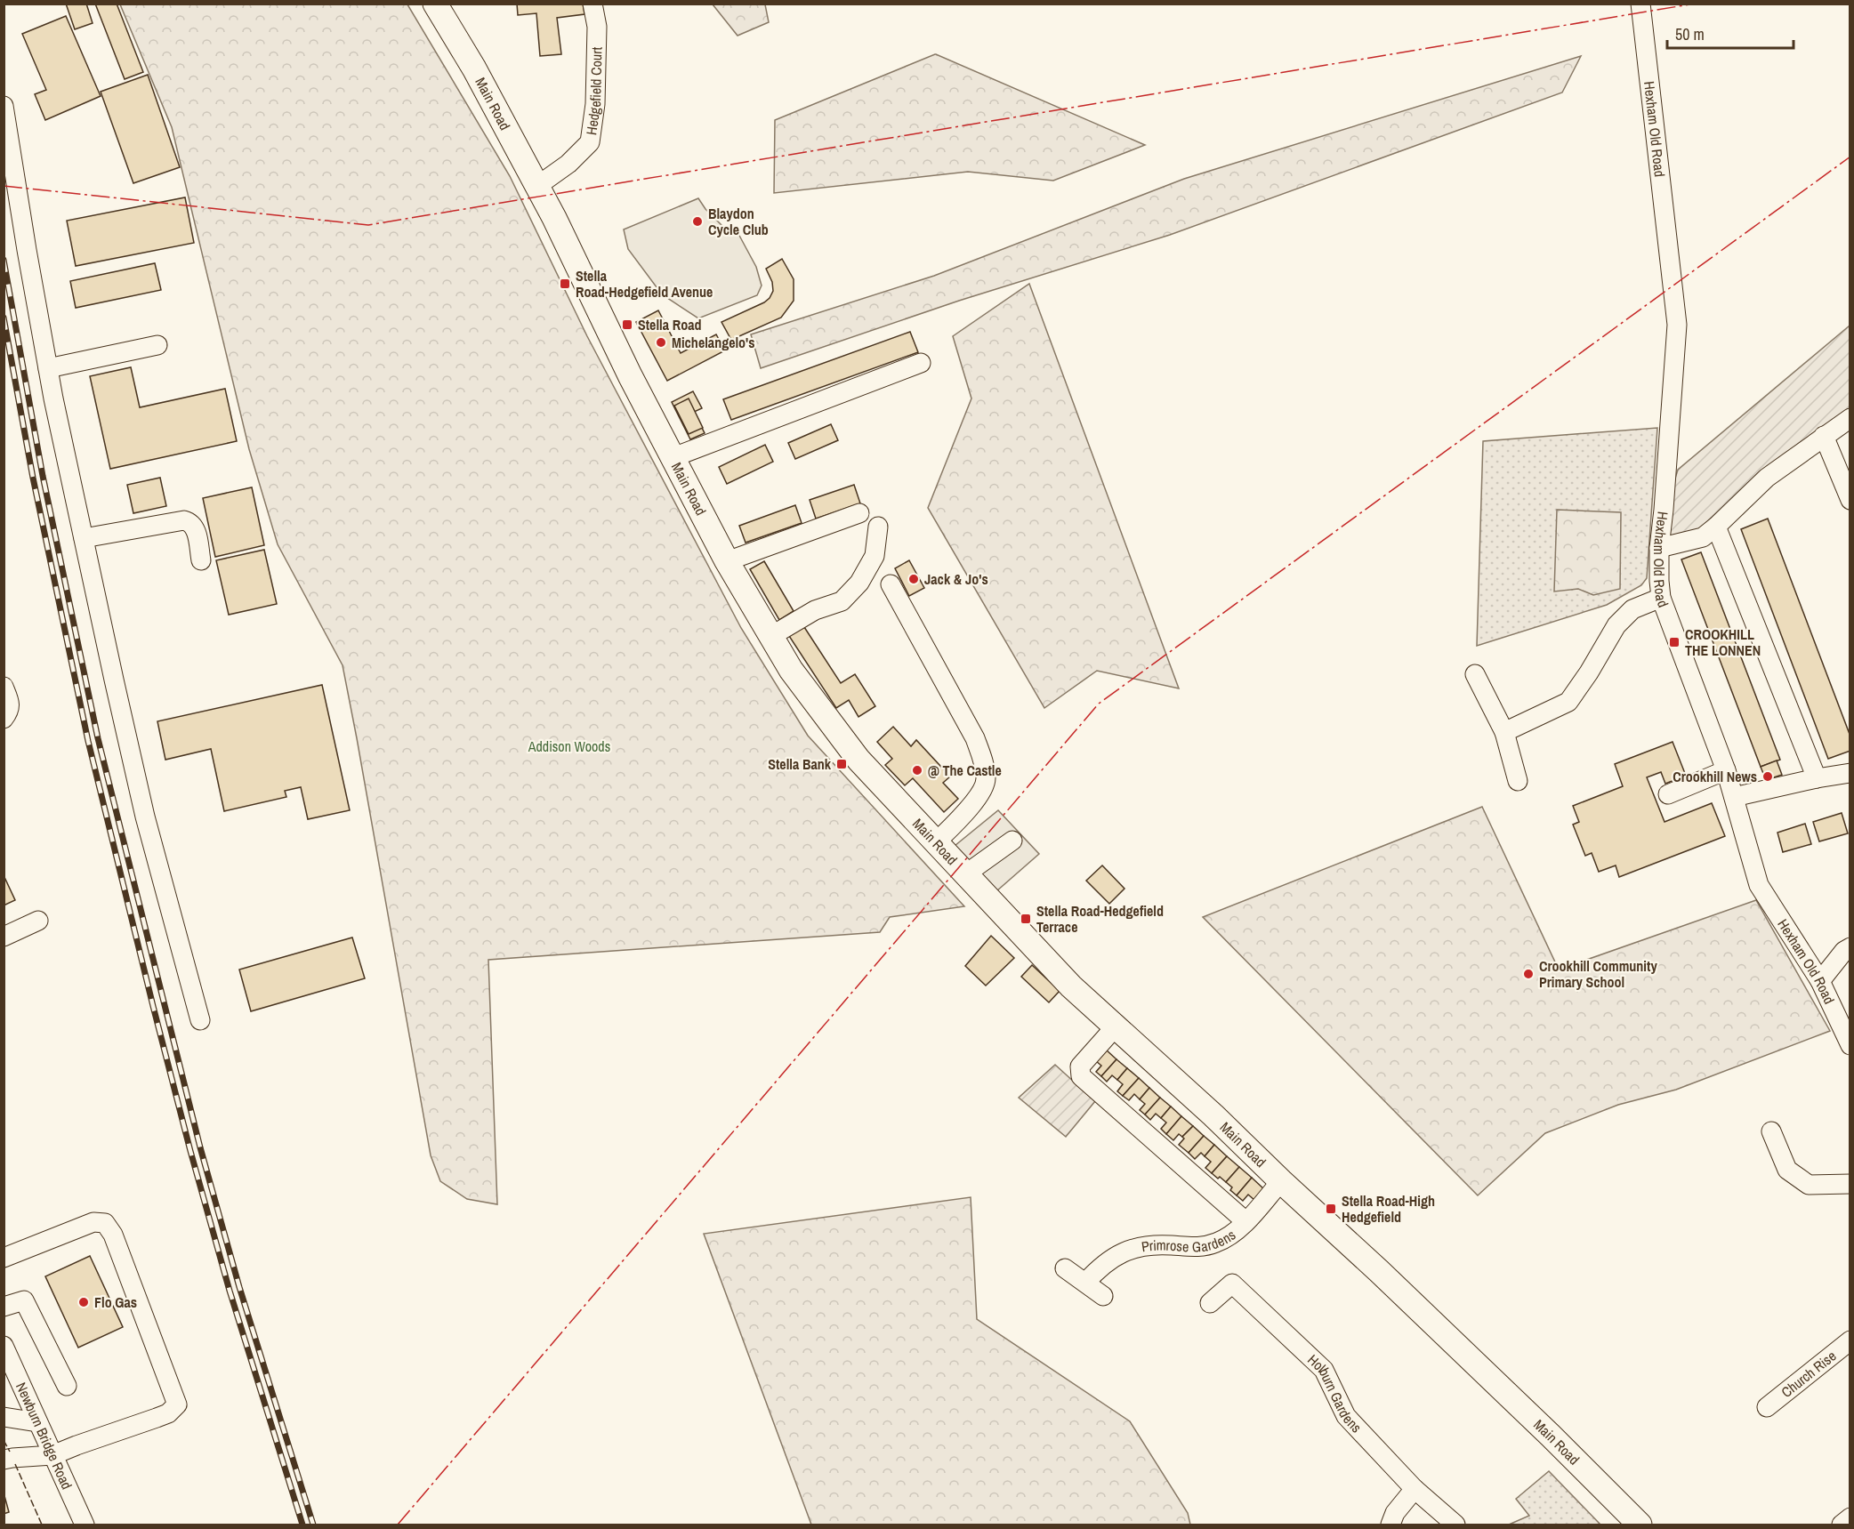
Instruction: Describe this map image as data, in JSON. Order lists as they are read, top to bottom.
{
  "streets": {
    "main road": ["Main Road"],
    "street": [
      "Hedgefield Court",
      "Hexham Old Road",
      "Primrose Gardens",
      "Church Rise",
      "Holburn Gardens",
      "Newburn Bridge Road"
    ]
  },
  "crossings": [
    ["Hedgefield Court", "Main Road"],
    ["Main Road", "Primrose Gardens"]
  ],
  "parks": ["Addison Woods"],
  "places": {
    "other": [
      "Blaydon Cycle Club",
      "Michelangelo's",
      "Jack & Jo's",
      "@ The Castle",
      "Crookhill News",
      "Crookhill Community Primary School",
      "Flo Gas"
    ],
    "transit": [
      "Stella Road-Hedgefield Avenue",
      "Stella Road",
      "CROOKHILL THE LONNEN",
      "Stella Bank",
      "Stella Road-Hedgefield Terrace",
      "Stella Road-High Hedgefield"
    ]
  },
  "scale_bar": "50 m"
}
